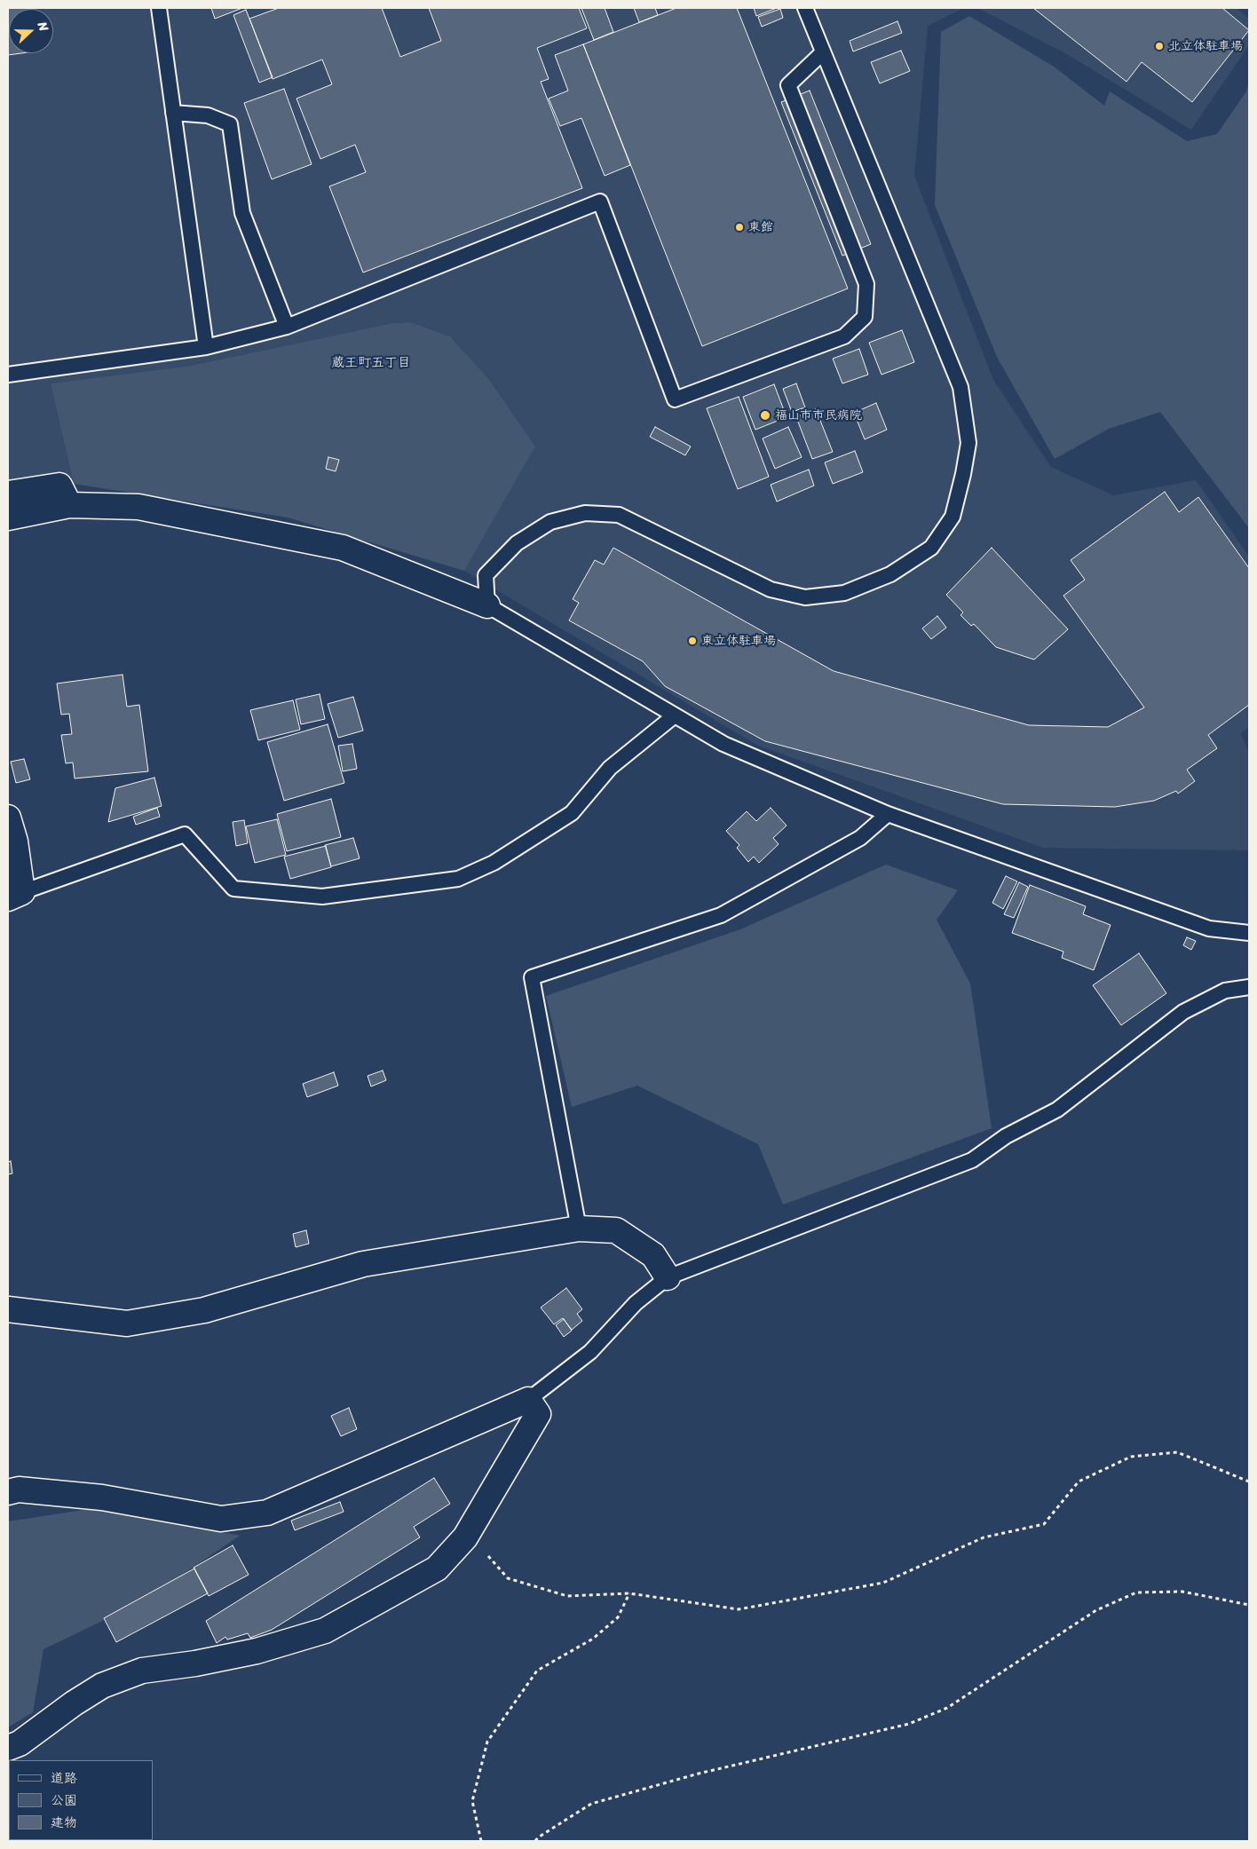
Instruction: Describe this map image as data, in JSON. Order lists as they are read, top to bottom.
{
  "districts": ["蔵王町五丁目"],
  "places": [
    "北立体駐車場",
    "東館",
    "福山市市民病院",
    "東立体駐車場"
  ],
  "legend": ["道路", "公園", "建物"],
  "north": "right"
}
